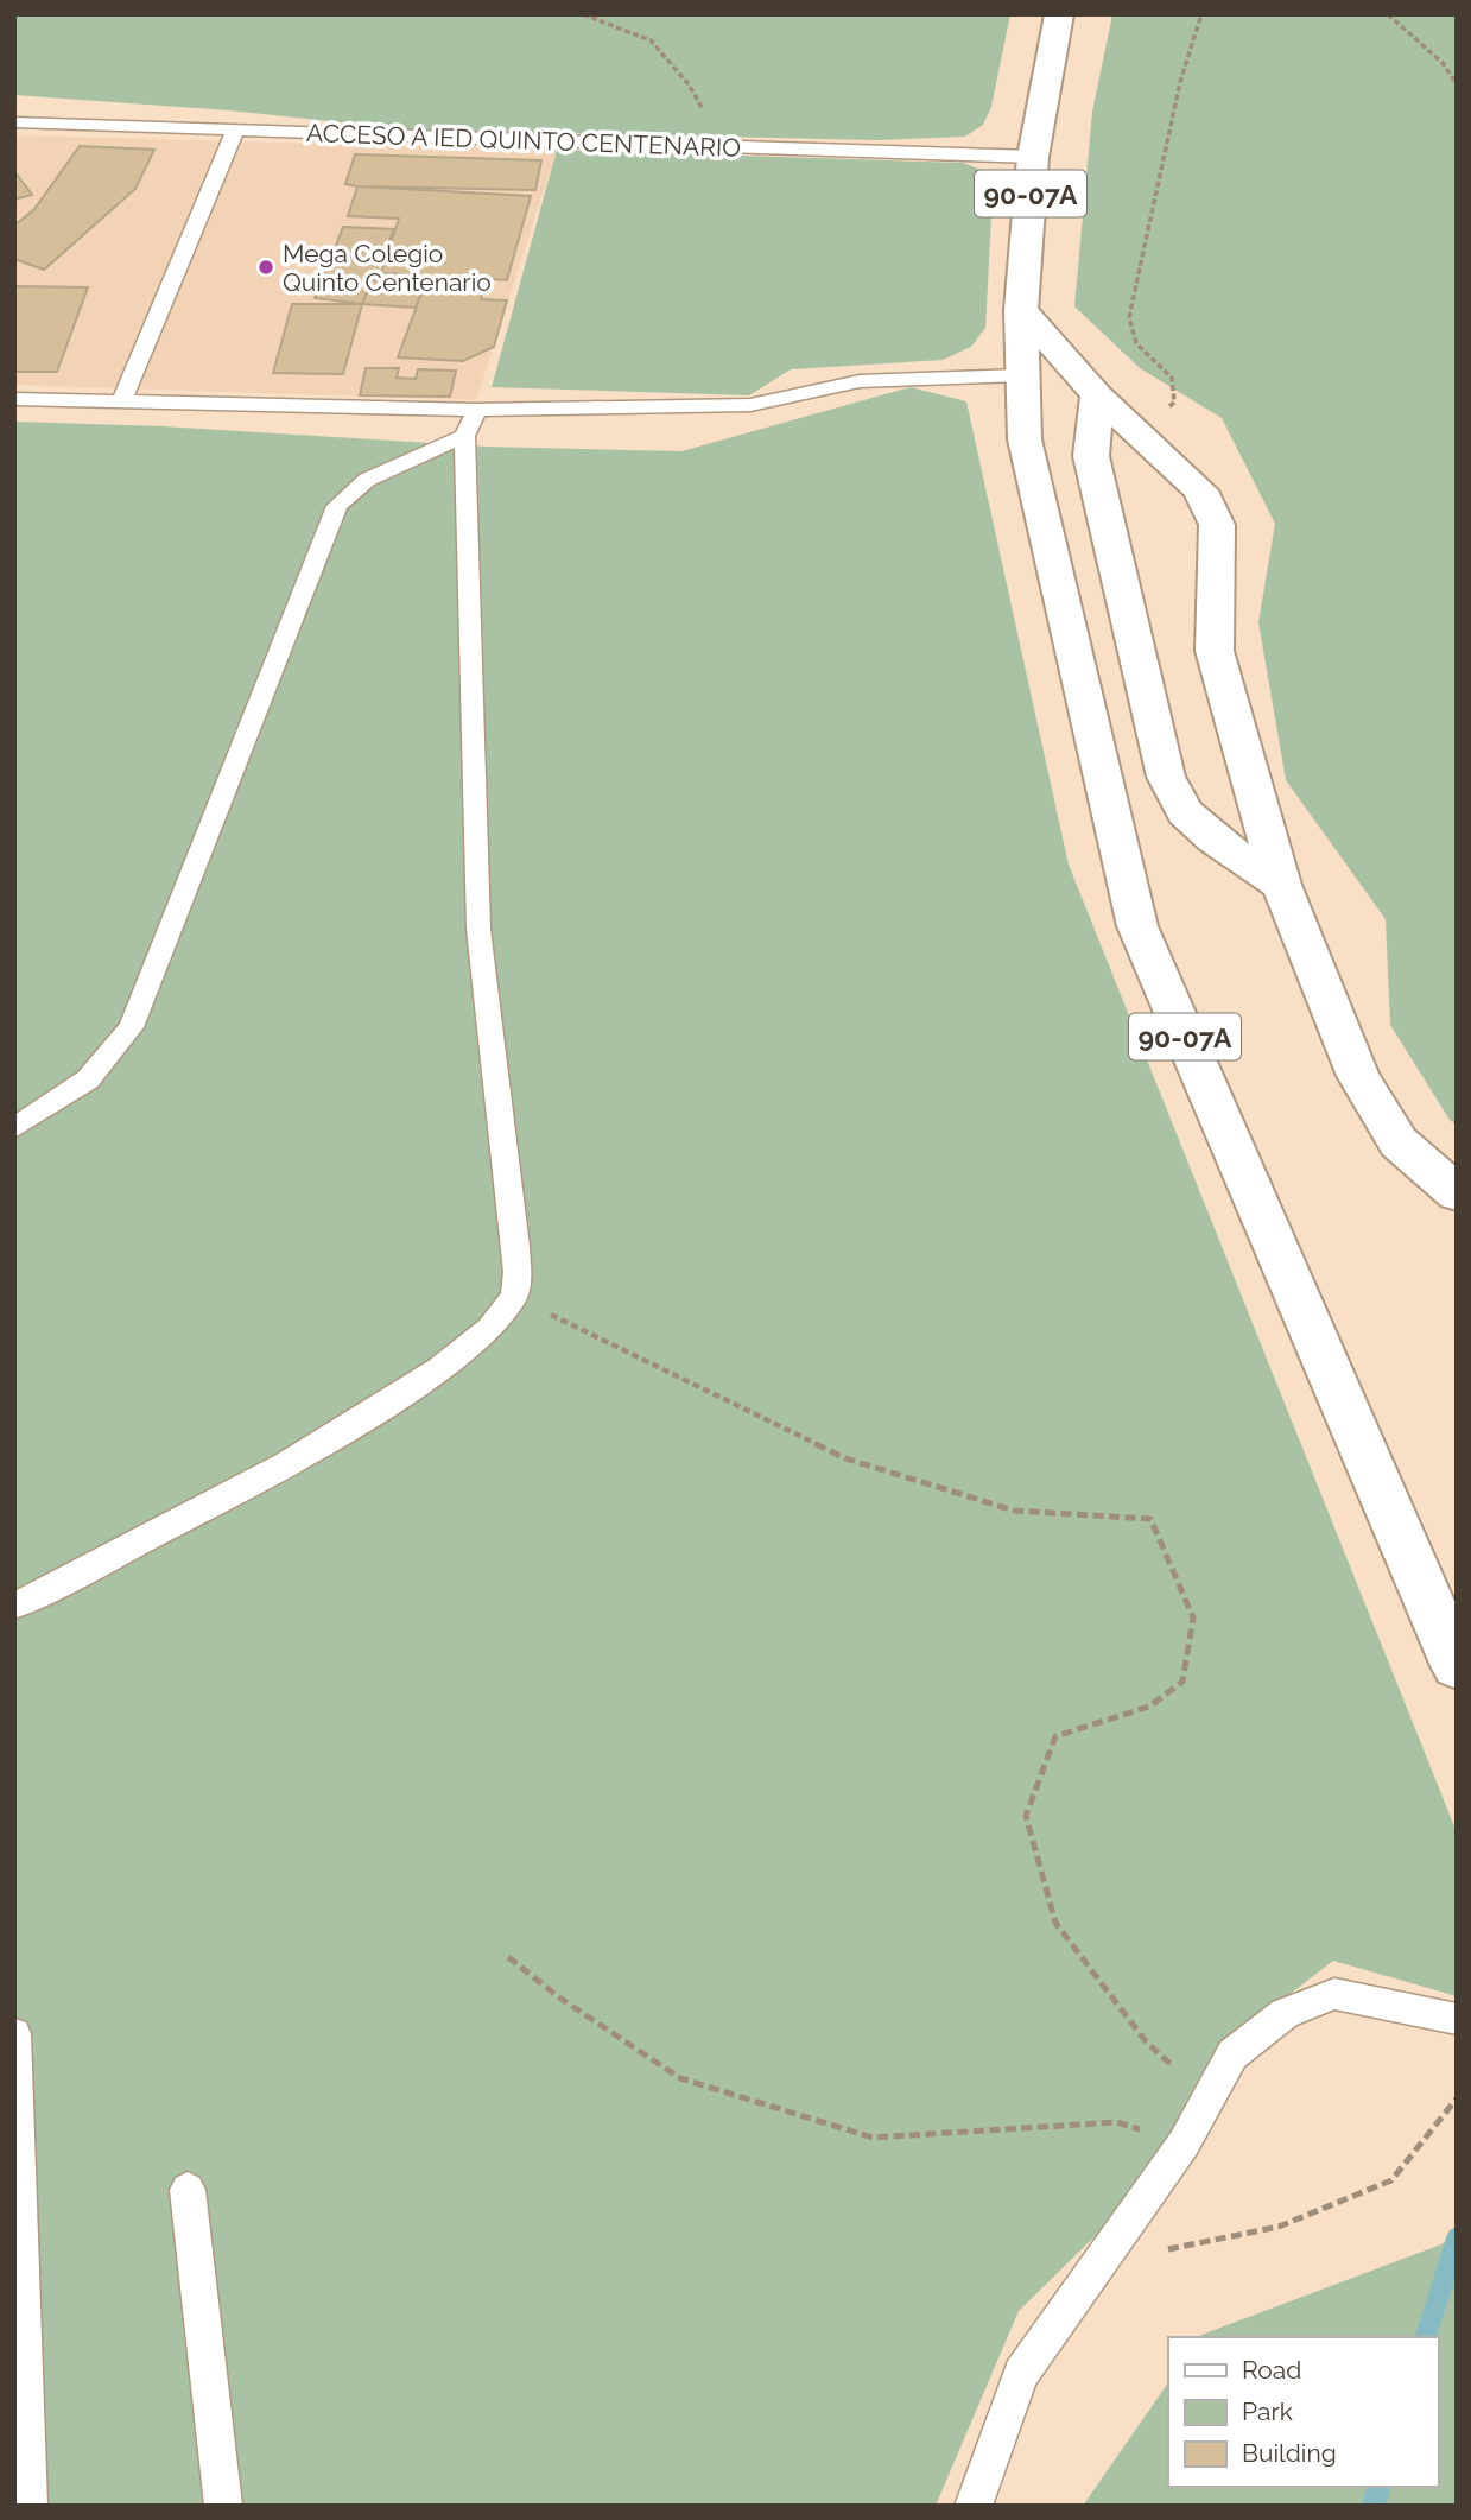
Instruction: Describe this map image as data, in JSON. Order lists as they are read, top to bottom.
{
  "streets": {
    "main road": ["90-07A"],
    "lane": ["ACCESO A IED QUINTO CENTENARIO"]
  },
  "crossings": [
    ["ACCESO A IED QUINTO CENTENARIO", "90-07A"]
  ],
  "places": ["Mega Colegio Quinto Centenario"],
  "legend": ["Road", "Park", "Building"]
}
